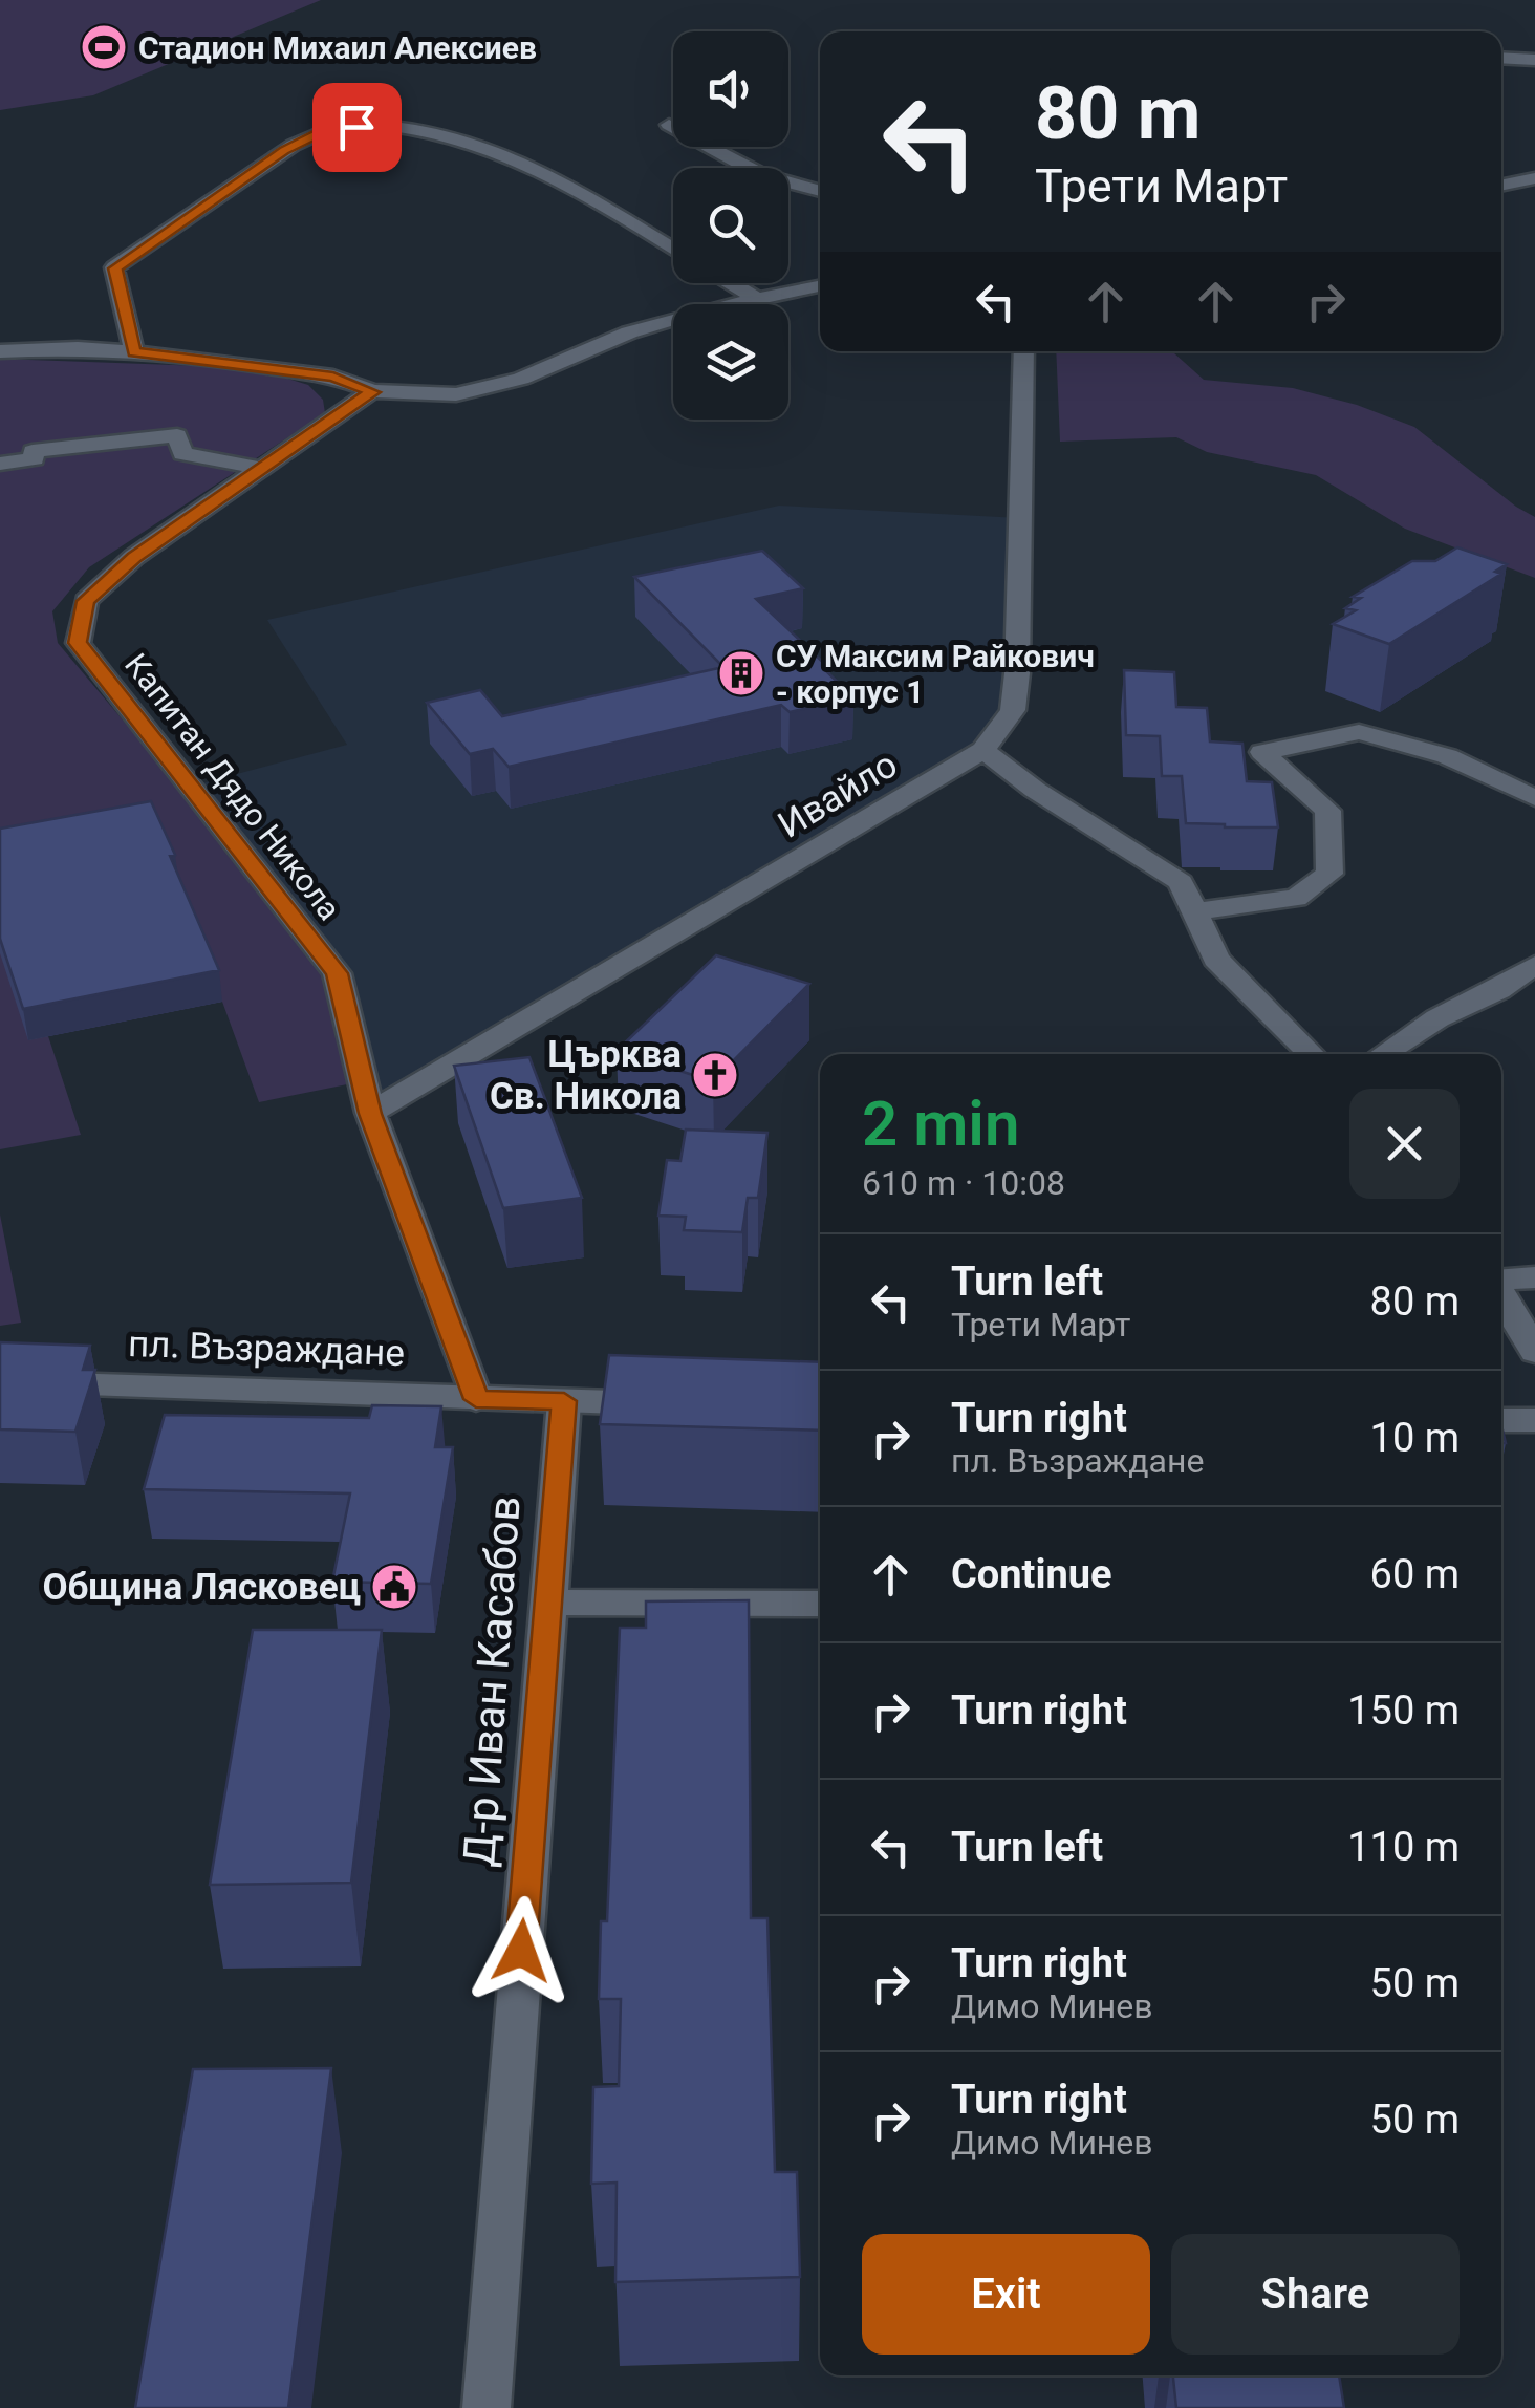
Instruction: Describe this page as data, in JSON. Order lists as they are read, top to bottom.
{
  "streets": {
    "street": [
      "Капитан Дядо Никола",
      "Ивайло",
      "пл. Възраждане",
      "Д-р Иван Касабов"
    ]
  },
  "crossings": [
    ["Капитан Дядо Никола", "Ивайло"],
    ["Капитан Дядо Никола", "пл. Възраждане"],
    ["Ивайло", "пл. Възраждане"]
  ],
  "places": {
    "sports": ["Стадион Михаил Алексиев"],
    "building": ["СУ Максим Райкович - корпус 1"],
    "church": ["Църква Св. Никола"],
    "public building": ["Община Лясковец"]
  },
  "page": {
    "turn": ["80 m", "Трети Март"],
    "heading": ["2 min", "610 m · 10:08"],
    "list": [
      {
        "name": "Turn left",
        "note": "Трети Март",
        "value": "80 m"
      },
      {
        "name": "Turn right",
        "note": "пл. Възраждане",
        "value": "10 m"
      },
      {
        "name": "Continue",
        "value": "60 m"
      },
      {
        "name": "Turn right",
        "value": "150 m"
      },
      {
        "name": "Turn left",
        "value": "110 m"
      },
      {
        "name": "Turn right",
        "note": "Димо Минев",
        "value": "50 m"
      },
      {
        "name": "Turn right",
        "note": "Димо Минев",
        "value": "50 m"
      }
    ],
    "buttons": ["Exit", "Share"]
  }
}
